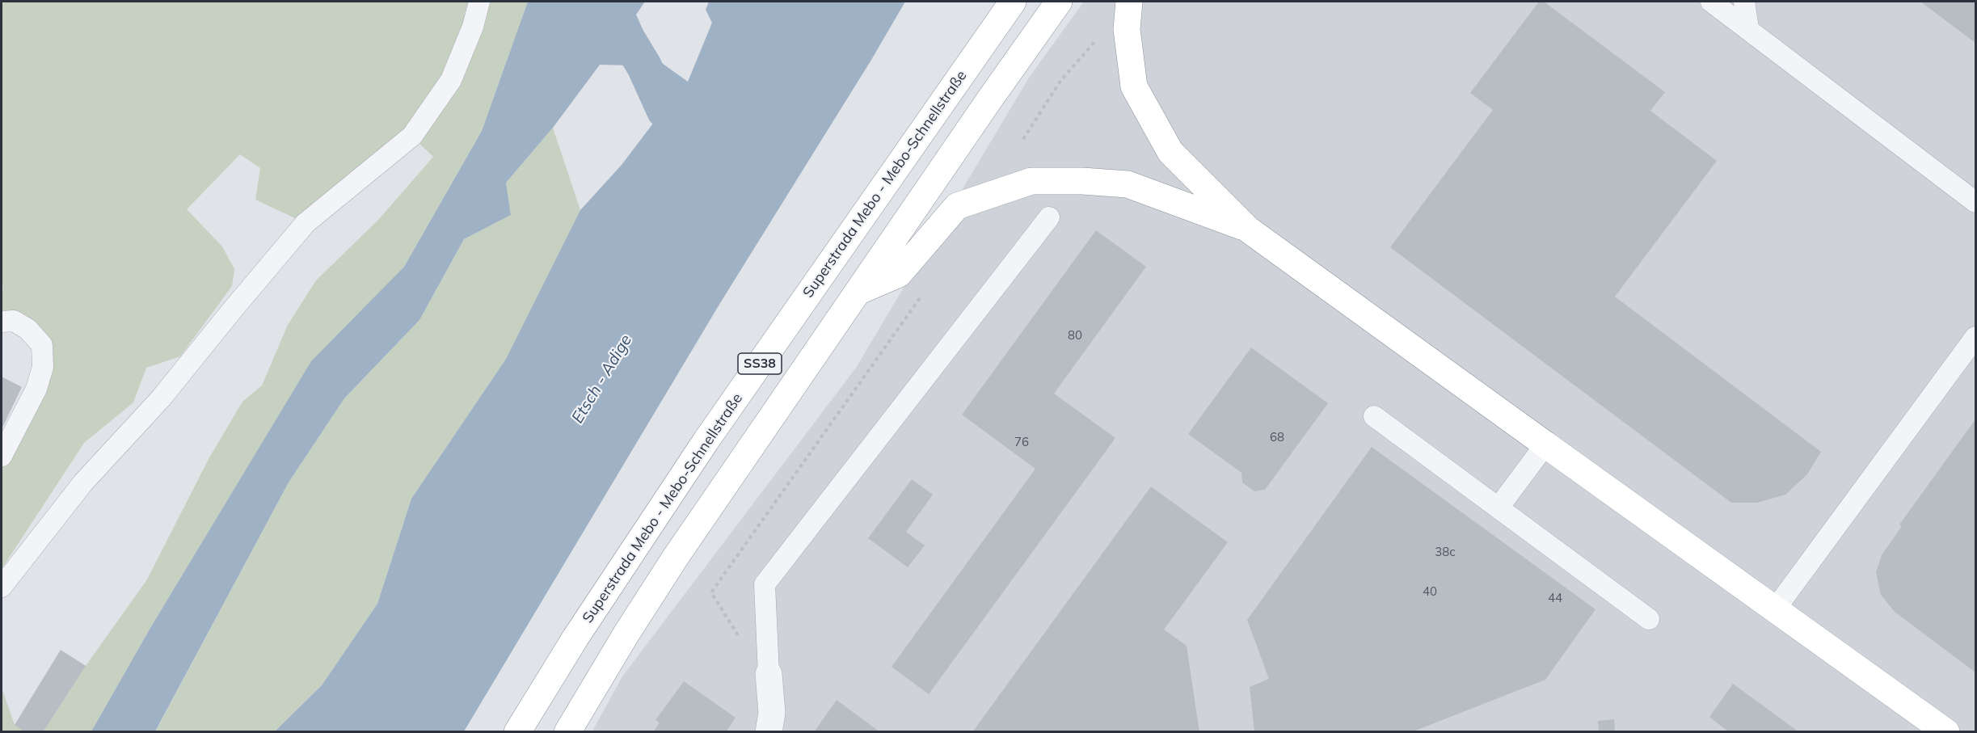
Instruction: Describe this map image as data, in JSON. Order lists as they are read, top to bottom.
{
  "streets": {
    "main road": ["Superstrada Mebo - Mebo-Schnellstraße", "SS38"]
  },
  "water": ["Etsch - Adige"],
  "house_numbers": [
    "80",
    "68",
    "76",
    "38c",
    "40",
    "44"
  ]
}
